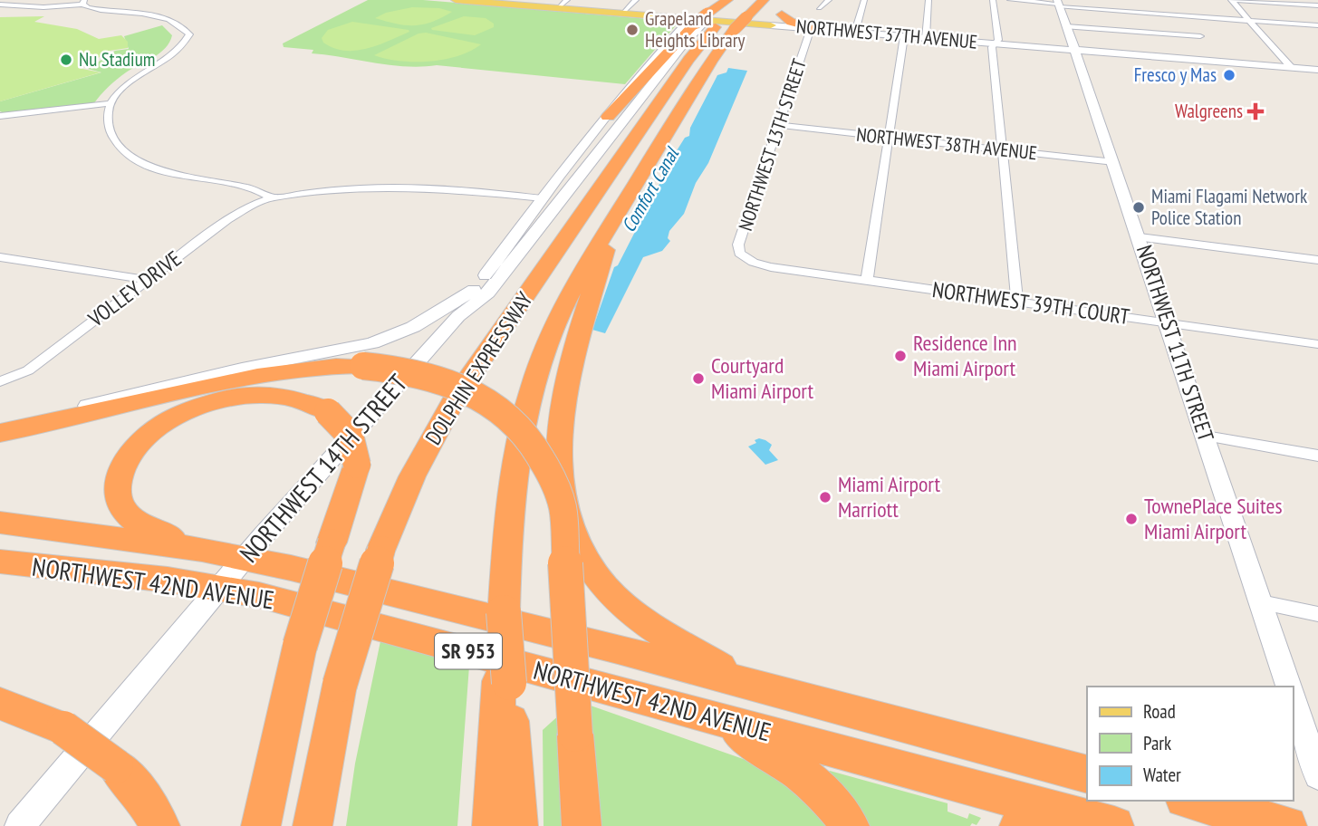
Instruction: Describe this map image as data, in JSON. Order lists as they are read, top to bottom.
{
  "streets": {
    "highway": ["DOLPHIN EXPRESSWAY", "NORTHWEST 42ND AVENUE", "SR 953"],
    "main road": ["NORTHWEST 37TH AVENUE", "NORTHWEST 14TH STREET"],
    "street": [
      "NORTHWEST 38TH AVENUE",
      "NORTHWEST 13TH STREET",
      "VOLLEY DRIVE",
      "NORTHWEST 39TH COURT",
      "NORTHWEST 11TH STREET"
    ]
  },
  "crossings": [
    ["NORTHWEST 37TH AVENUE", "NORTHWEST 13TH STREET"],
    ["NORTHWEST 37TH AVENUE", "NORTHWEST 11TH STREET"],
    ["NORTHWEST 37TH AVENUE", "DOLPHIN EXPRESSWAY"],
    ["NORTHWEST 37TH AVENUE", "NORTHWEST 14TH STREET"],
    ["NORTHWEST 38TH AVENUE", "NORTHWEST 13TH STREET"],
    ["NORTHWEST 38TH AVENUE", "NORTHWEST 11TH STREET"],
    ["NORTHWEST 13TH STREET", "NORTHWEST 39TH COURT"],
    ["NORTHWEST 39TH COURT", "NORTHWEST 11TH STREET"],
    ["DOLPHIN EXPRESSWAY", "NORTHWEST 14TH STREET"],
    ["NORTHWEST 14TH STREET", "NORTHWEST 42ND AVENUE"]
  ],
  "water": ["Comfort Canal"],
  "places": {
    "other": [
      "Grapeland Heights Library",
      "Nu Stadium",
      "Fresco y Mas",
      "Miami Flagami Network Police Station",
      "Residence Inn Miami Airport",
      "Courtyard Miami Airport",
      "Miami Airport Marriott",
      "TownePlace Suites Miami Airport"
    ],
    "health": ["Walgreens"]
  },
  "legend": ["Road", "Park", "Water"]
}
